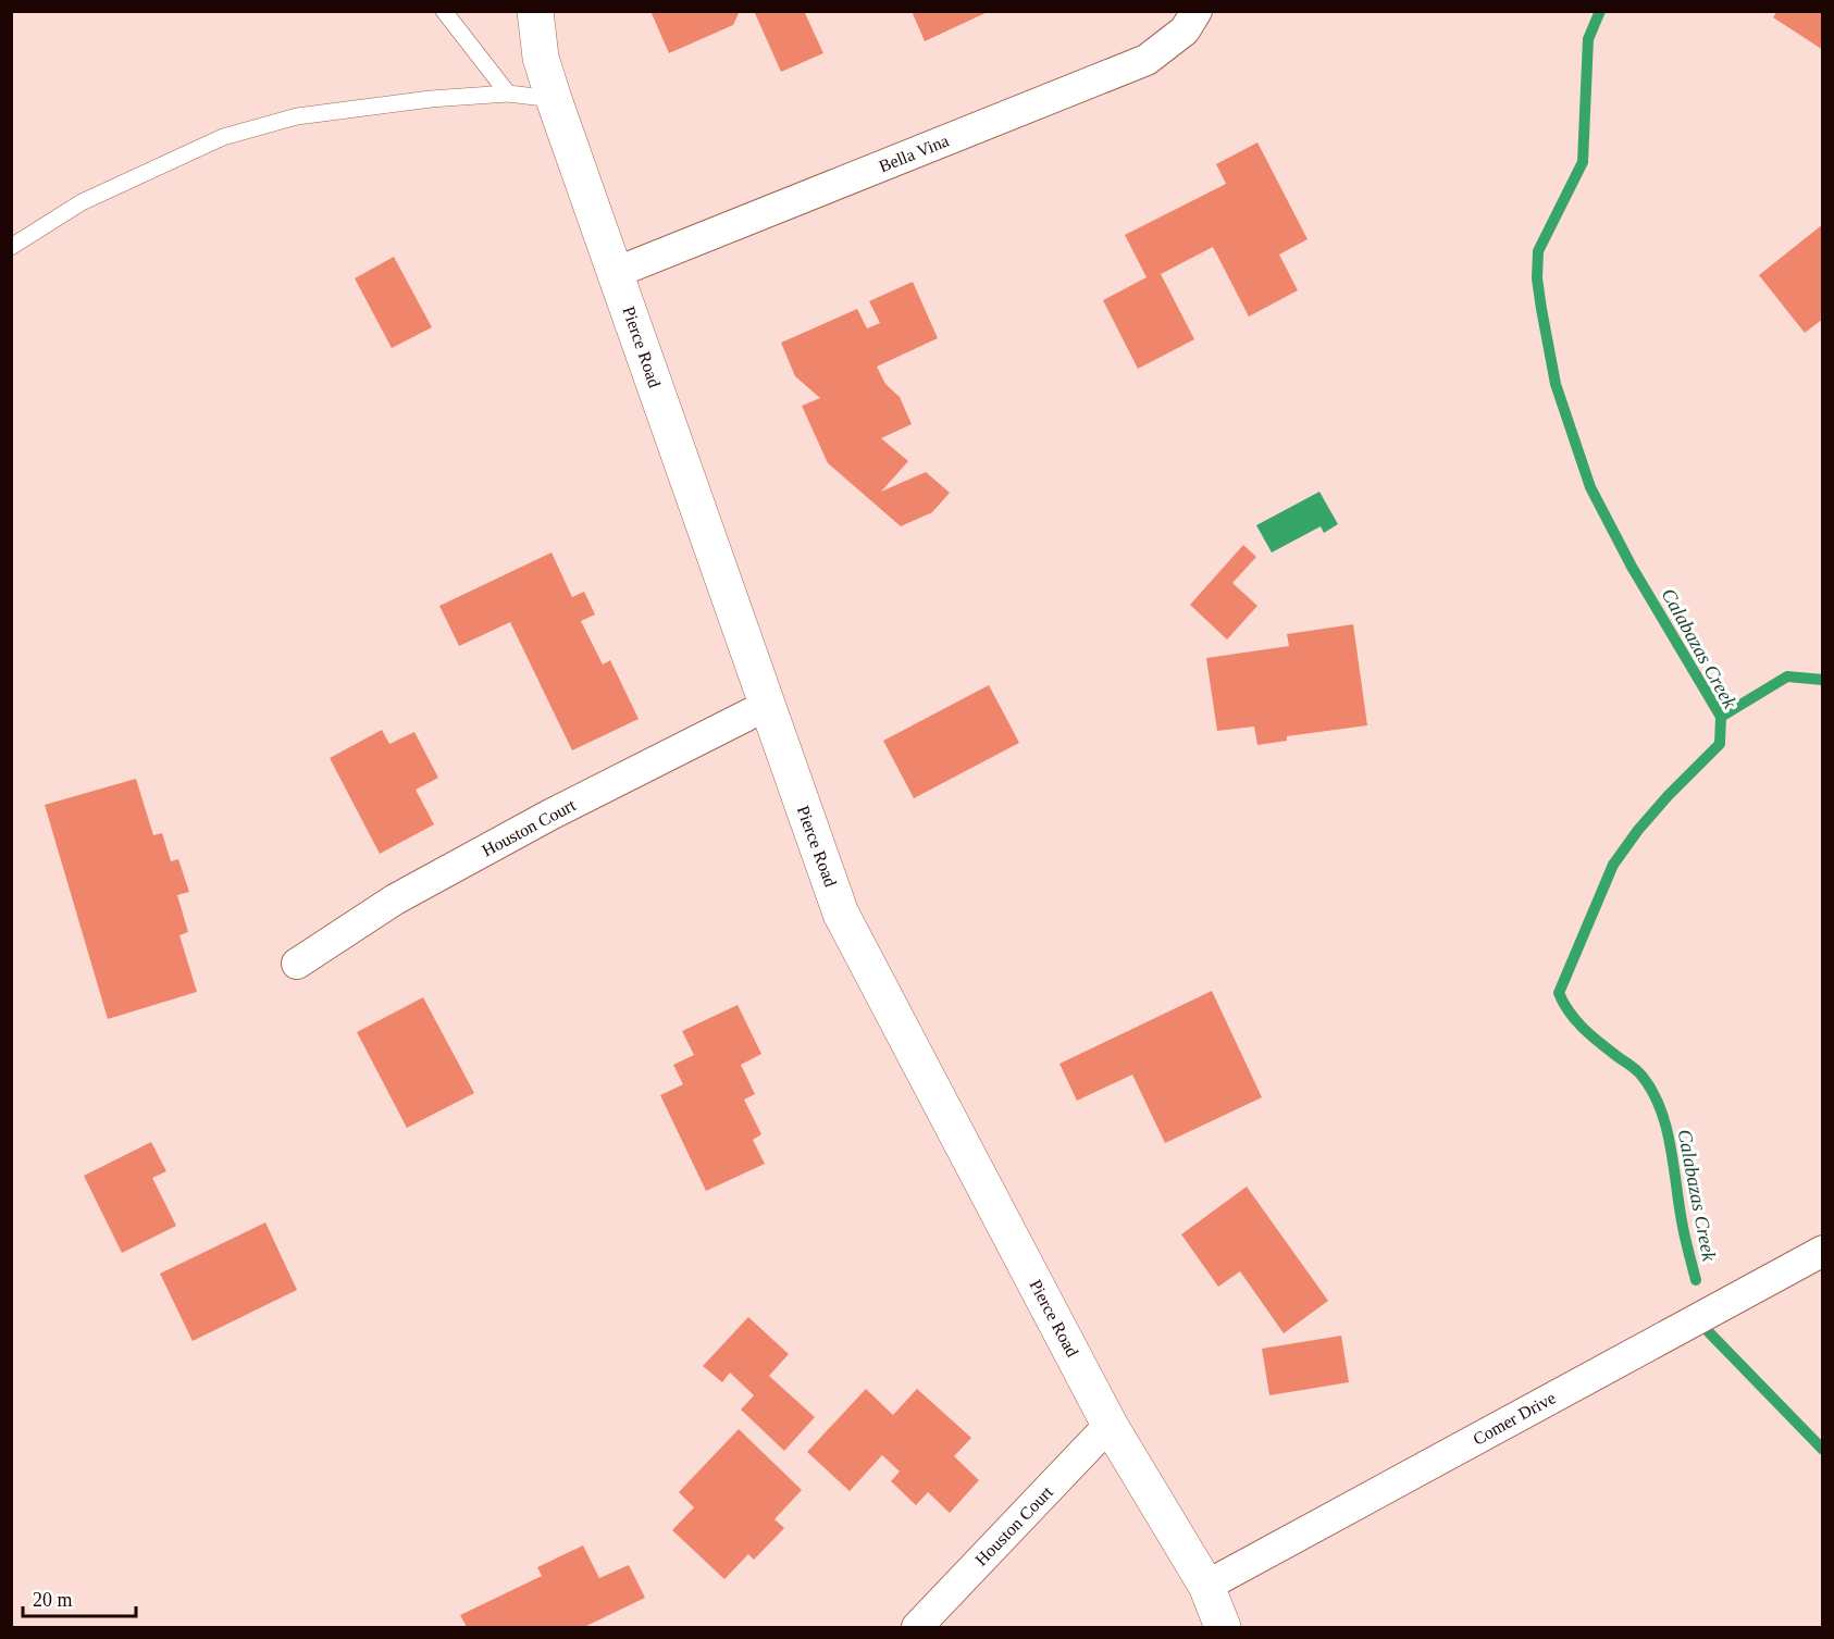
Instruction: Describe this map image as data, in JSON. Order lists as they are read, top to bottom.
{
  "streets": {
    "street": [
      "Bella Vina",
      "Pierce Road",
      "Houston Court",
      "Comer Drive"
    ]
  },
  "crossings": [
    ["Bella Vina", "Pierce Road"],
    ["Pierce Road", "Houston Court"],
    ["Pierce Road", "Comer Drive"]
  ],
  "water": ["Calabazas Creek"],
  "scale_bar": "20 m"
}
